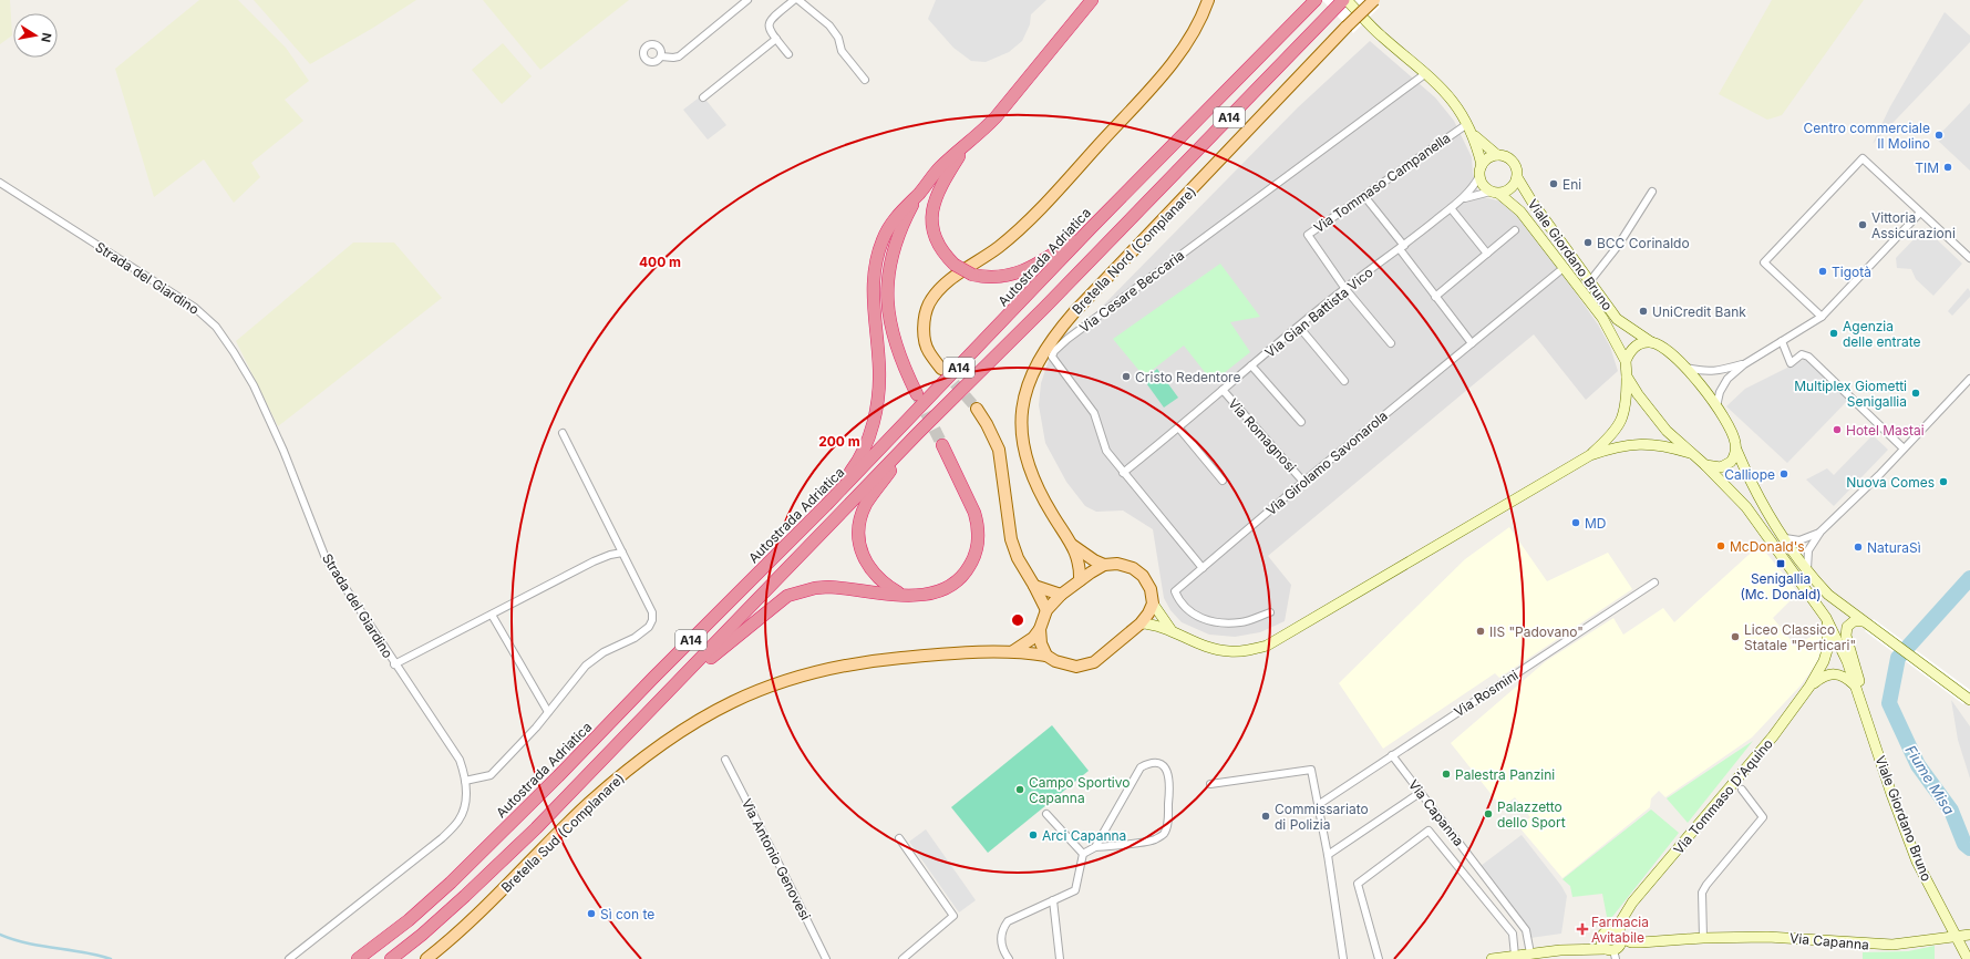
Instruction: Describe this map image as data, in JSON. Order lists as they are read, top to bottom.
{
  "streets": {
    "highway": ["A14", "Autostrada Adriatica"],
    "main road": [
      "Bretella Nord (Complanare)",
      "Viale Giordano Bruno",
      "Via Tommaso D'Aquino",
      "Via Capanna",
      "Bretella Sud (Complanare)"
    ],
    "street": [
      "Via Tommaso Campanella",
      "Strada del Giardino",
      "Via Cesare Beccaria",
      "Via Gian Battista Vico",
      "Via Romagnosi",
      "Via Girolamo Savonarola",
      "Via Rosmini",
      "Via Antonio Genovesi"
    ]
  },
  "crossings": [
    ["Via Tommaso Campanella", "Via Gian Battista Vico"],
    ["Bretella Nord (Complanare)", "Bretella Sud (Complanare)"],
    ["Viale Giordano Bruno", "Via Gian Battista Vico"],
    ["Viale Giordano Bruno", "Via Girolamo Savonarola"],
    ["Viale Giordano Bruno", "Via Tommaso D'Aquino"],
    ["Viale Giordano Bruno", "Via Capanna"],
    ["Via Cesare Beccaria", "Via Gian Battista Vico"],
    ["Via Cesare Beccaria", "Via Girolamo Savonarola"],
    ["Via Gian Battista Vico", "Via Romagnosi"],
    ["Via Romagnosi", "Via Girolamo Savonarola"],
    ["Via Rosmini", "Via Capanna"],
    ["Via Tommaso D'Aquino", "Via Capanna"]
  ],
  "water": ["Fiume Misa"],
  "places": {
    "other": [
      "Centro commerciale Il Molino",
      "TIM",
      "Eni",
      "Vittoria Assicurazioni",
      "BCC Corinaldo",
      "Tigotà",
      "UniCredit Bank",
      "Agenzia delle entrate",
      "Cristo Redentore",
      "Multiplex Giometti Senigallia",
      "Hotel Mastai",
      "Calliope",
      "Nuova Comes",
      "MD",
      "McDonald's",
      "NaturaSì",
      "IIS \"Padovano\"",
      "Liceo Classico Statale \"Perticari\"",
      "Palestra Panzini",
      "Campo Sportivo Capanna",
      "Palazzetto dello Sport",
      "Commissariato di Polizia",
      "Arci Capanna",
      "Sì con te"
    ],
    "transit": ["Senigallia (Mc. Donald)"],
    "health": ["Farmacia Avitabile"]
  },
  "north": "right",
  "rings": ["400 m", "200 m"]
}
